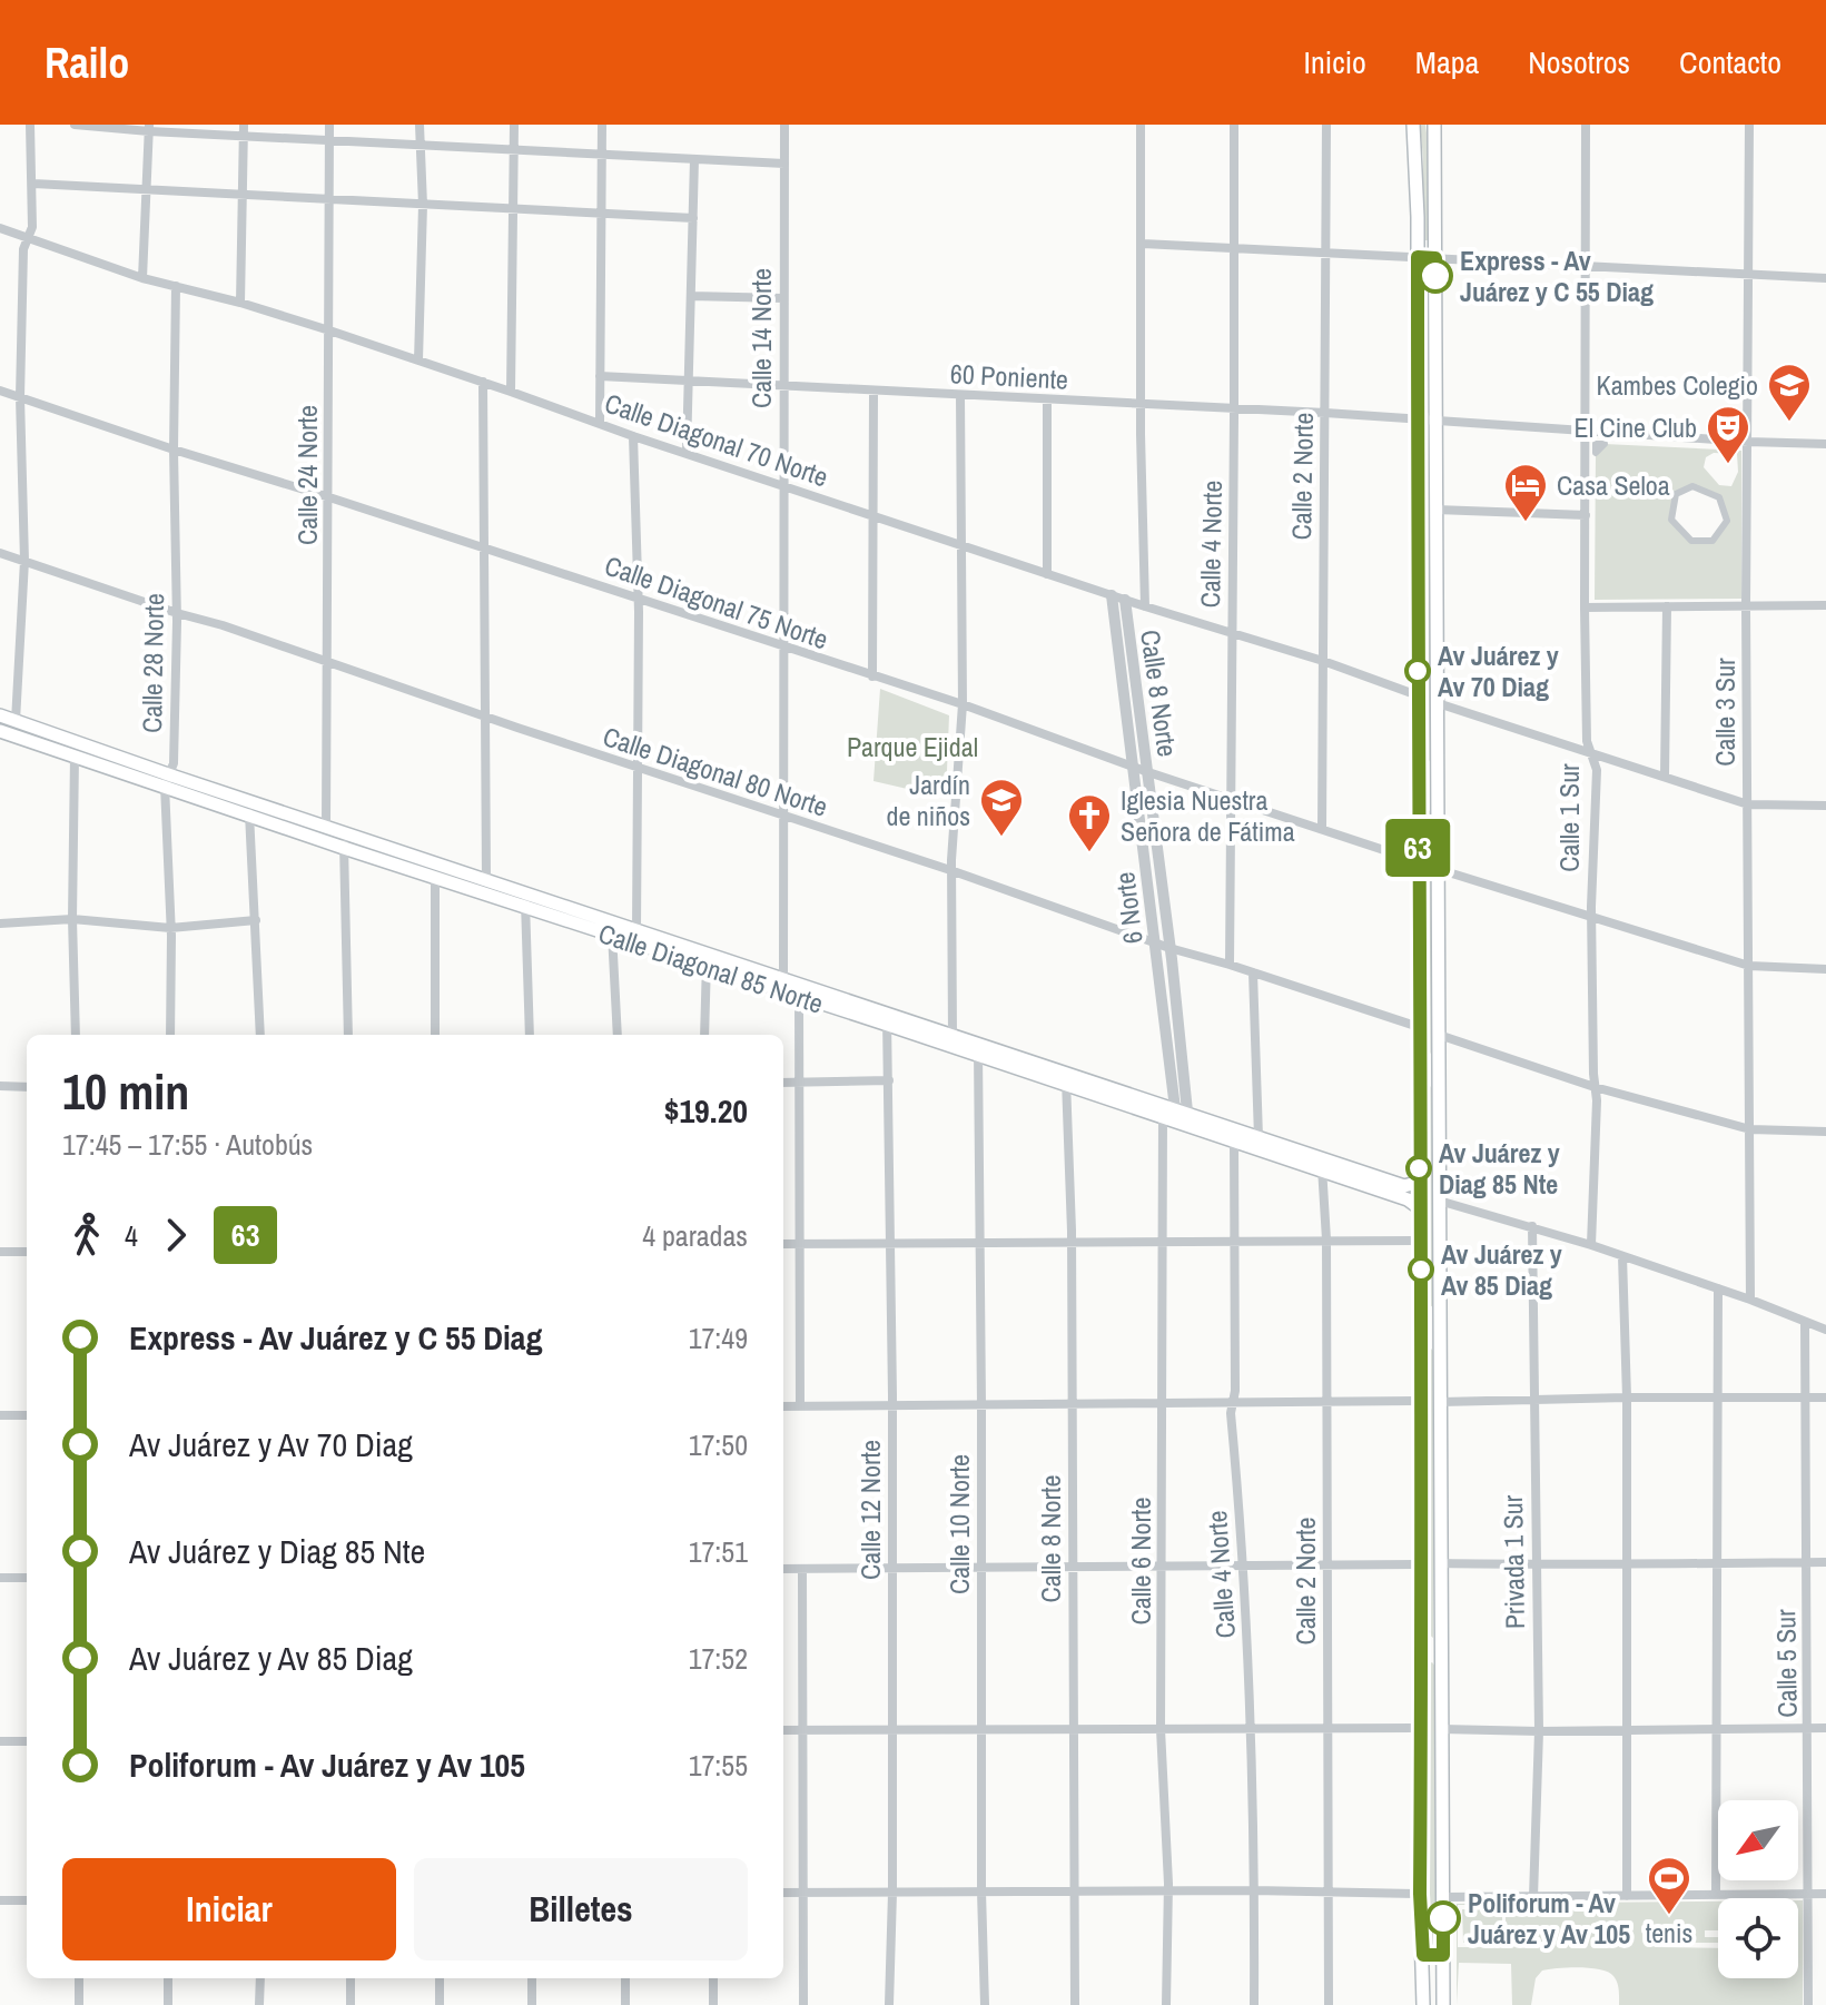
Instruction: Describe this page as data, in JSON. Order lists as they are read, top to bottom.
{
  "streets": {
    "main road": ["Calle Diagonal 85 Norte"],
    "street": [
      "Calle 14 Norte",
      "60 Poniente",
      "Calle Diagonal 70 Norte",
      "Calle 24 Norte",
      "Calle 2 Norte",
      "Calle 4 Norte",
      "Calle Diagonal 75 Norte",
      "Calle 28 Norte",
      "Calle 8 Norte",
      "Calle 3 Sur",
      "Calle Diagonal 80 Norte",
      "Calle 1 Sur",
      "6 Norte",
      "Calle 12 Norte",
      "Calle 10 Norte",
      "Calle 6 Norte",
      "Privada 1 Sur",
      "Calle 5 Sur"
    ]
  },
  "crossings": [
    ["Calle 14 Norte", "60 Poniente"],
    ["Calle 14 Norte", "Calle Diagonal 70 Norte"],
    ["Calle 14 Norte", "Calle Diagonal 75 Norte"],
    ["Calle 14 Norte", "Calle Diagonal 80 Norte"],
    ["Calle 14 Norte", "Calle Diagonal 85 Norte"],
    ["60 Poniente", "Calle 2 Norte"],
    ["60 Poniente", "Calle 4 Norte"],
    ["60 Poniente", "Calle 3 Sur"],
    ["60 Poniente", "Calle 1 Sur"],
    ["Calle Diagonal 70 Norte", "Calle 24 Norte"],
    ["Calle Diagonal 70 Norte", "Calle 2 Norte"],
    ["Calle Diagonal 70 Norte", "Calle 4 Norte"],
    ["Calle Diagonal 70 Norte", "Calle 28 Norte"],
    ["Calle Diagonal 70 Norte", "Calle 8 Norte"],
    ["Calle Diagonal 70 Norte", "6 Norte"],
    ["Calle 24 Norte", "Calle Diagonal 75 Norte"],
    ["Calle 24 Norte", "Calle Diagonal 80 Norte"],
    ["Calle 24 Norte", "Calle Diagonal 85 Norte"],
    ["Calle 2 Norte", "Calle Diagonal 75 Norte"],
    ["Calle 2 Norte", "Calle Diagonal 85 Norte"],
    ["Calle 4 Norte", "Calle Diagonal 75 Norte"],
    ["Calle 4 Norte", "Calle Diagonal 80 Norte"],
    ["Calle 4 Norte", "Calle Diagonal 85 Norte"],
    ["Calle Diagonal 75 Norte", "Calle 28 Norte"],
    ["Calle Diagonal 75 Norte", "Calle 8 Norte"],
    ["Calle Diagonal 75 Norte", "6 Norte"],
    ["Calle 28 Norte", "Calle Diagonal 80 Norte"],
    ["Calle 28 Norte", "Calle Diagonal 85 Norte"],
    ["Calle 8 Norte", "Calle Diagonal 80 Norte"],
    ["Calle 8 Norte", "6 Norte"],
    ["Calle 8 Norte", "Calle Diagonal 85 Norte"],
    ["Calle Diagonal 80 Norte", "6 Norte"],
    ["6 Norte", "Calle Diagonal 85 Norte"],
    ["Calle Diagonal 85 Norte", "Calle 12 Norte"],
    ["Calle Diagonal 85 Norte", "Calle 10 Norte"],
    ["Calle Diagonal 85 Norte", "Calle 6 Norte"]
  ],
  "parks": ["Parque Ejidal"],
  "places": {
    "other": [
      "Express - Av Juárez y C 55 Diag",
      "Av Juárez y Av 70 Diag",
      "Av Juárez y Diag 85 Nte",
      "Av Juárez y Av 85 Diag",
      "Poliforum - Av Juárez y Av 105"
    ],
    "school or university": ["Kambes Colegio", "Jardín de niños"],
    "theatre": ["El Cine Club"],
    "hotel": ["Casa Seloa"],
    "church": ["Iglesia Nuestra Señora de Fátima"],
    "sports": ["tenis"]
  },
  "lines": ["bus line 63"],
  "north": "bottom left",
  "page": {
    "header": "Railo",
    "nav": [
      "Inicio",
      "Mapa",
      "Nosotros",
      "Contacto"
    ],
    "on_map": "63",
    "heading": ["10 min", "17:45 – 17:55 · Autobús", "$19.20"],
    "legs": ["4", "63", "4 paradas"],
    "list": [
      {
        "name": "Express - Av Juárez y C 55 Diag",
        "value": "17:49"
      },
      {
        "name": "Av Juárez y Av 70 Diag",
        "value": "17:50"
      },
      {
        "name": "Av Juárez y Diag 85 Nte",
        "value": "17:51"
      },
      {
        "name": "Av Juárez y Av 85 Diag",
        "value": "17:52"
      },
      {
        "name": "Poliforum - Av Juárez y Av 105",
        "value": "17:55"
      }
    ],
    "buttons": ["Iniciar", "Billetes"]
  }
}
